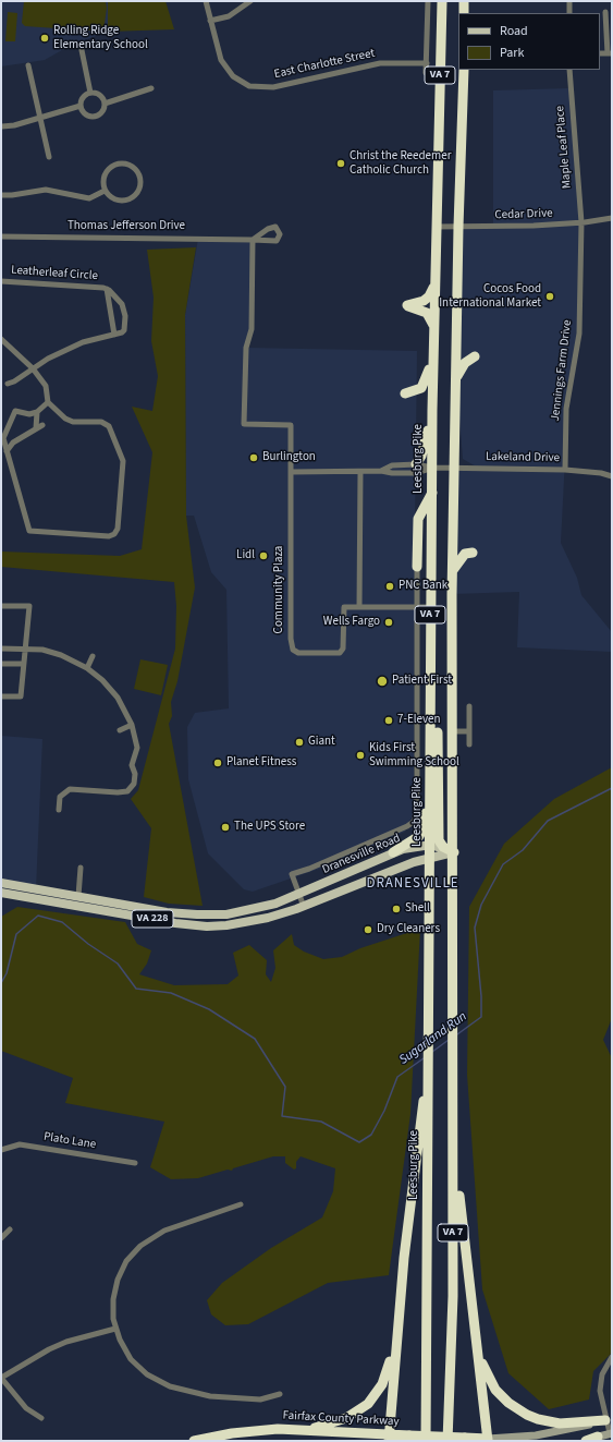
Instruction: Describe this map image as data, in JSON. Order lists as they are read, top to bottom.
{
  "streets": {
    "highway": ["VA 7", "Leesburg Pike", "Fairfax County Parkway"],
    "main road": ["Dranesville Road", "VA 228"],
    "street": [
      "East Charlotte Street",
      "Maple Leaf Place",
      "Cedar Drive",
      "Thomas Jefferson Drive",
      "Leatherleaf Circle",
      "Jennings Farm Drive",
      "Lakeland Drive",
      "Community Plaza",
      "Plato Lane"
    ]
  },
  "crossings": [
    ["VA 7", "Cedar Drive"],
    ["VA 7", "Lakeland Drive"],
    ["VA 7", "Dranesville Road"],
    ["VA 7", "VA 228"],
    ["Maple Leaf Place", "Cedar Drive"],
    ["Maple Leaf Place", "Jennings Farm Drive"],
    ["Cedar Drive", "Jennings Farm Drive"],
    ["Cedar Drive", "Leesburg Pike"],
    ["Thomas Jefferson Drive", "Community Plaza"],
    ["Jennings Farm Drive", "Lakeland Drive"],
    ["Lakeland Drive", "Leesburg Pike"],
    ["Leesburg Pike", "Community Plaza"],
    ["Leesburg Pike", "Dranesville Road"],
    ["Leesburg Pike", "VA 228"],
    ["Dranesville Road", "VA 228"]
  ],
  "districts": ["DRANESVILLE"],
  "water": ["Sugarland Run"],
  "places": [
    "Rolling Ridge Elementary School",
    "Christ the Reedemer Catholic Church",
    "Cocos Food International Market",
    "Burlington",
    "Lidl",
    "PNC Bank",
    "Wells Fargo",
    "Patient First",
    "7-Eleven",
    "Giant",
    "Kids First Swimming School",
    "Planet Fitness",
    "The UPS Store",
    "Shell",
    "Dry Cleaners"
  ],
  "legend": ["Road", "Park"]
}
